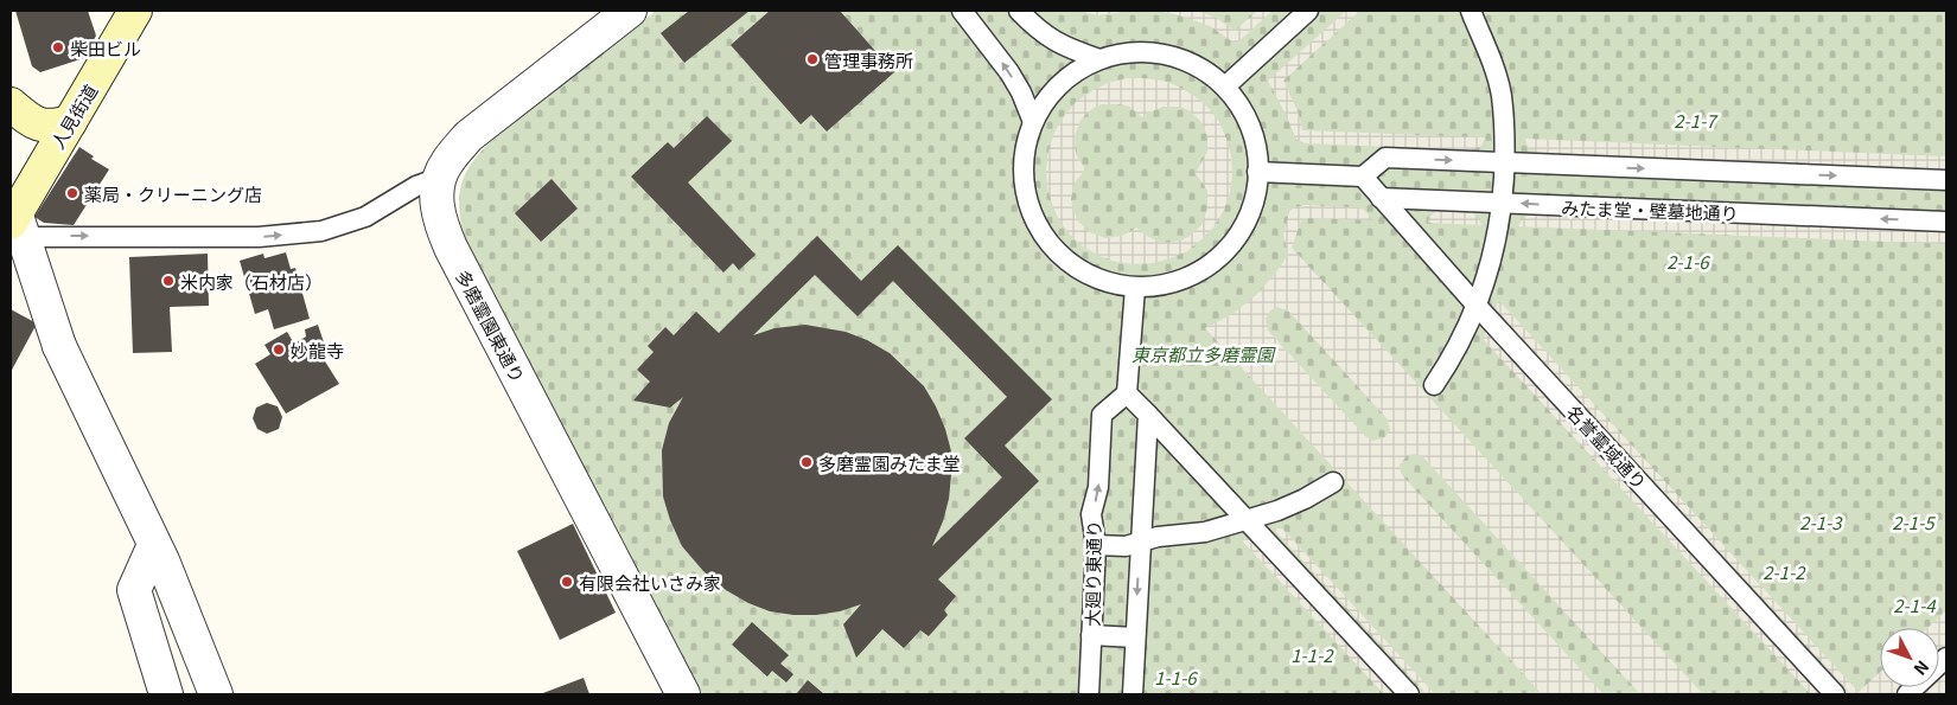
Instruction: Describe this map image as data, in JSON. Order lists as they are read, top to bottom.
{
  "streets": {
    "main road": ["人見街道"],
    "street": ["多磨霊園東通り"],
    "lane": ["みたま堂・壁墓地通り", "名誉霊域通り", "大廻り東通り"]
  },
  "crossings": [
    ["みたま堂・壁墓地通り", "名誉霊域通り"]
  ],
  "parks": [
    "2-1-7",
    "2-1-6",
    "東京都立多磨霊園",
    "2-1-3",
    "2-1-5",
    "2-1-2",
    "2-1-4",
    "1-1-2",
    "1-1-6"
  ],
  "places": [
    "柴田ビル",
    "管理事務所",
    "薬局・クリーニング店",
    "米内家（石材店）",
    "妙龍寺",
    "多磨霊園みたま堂",
    "有限会社いさみ家"
  ],
  "north": "bottom right"
}
